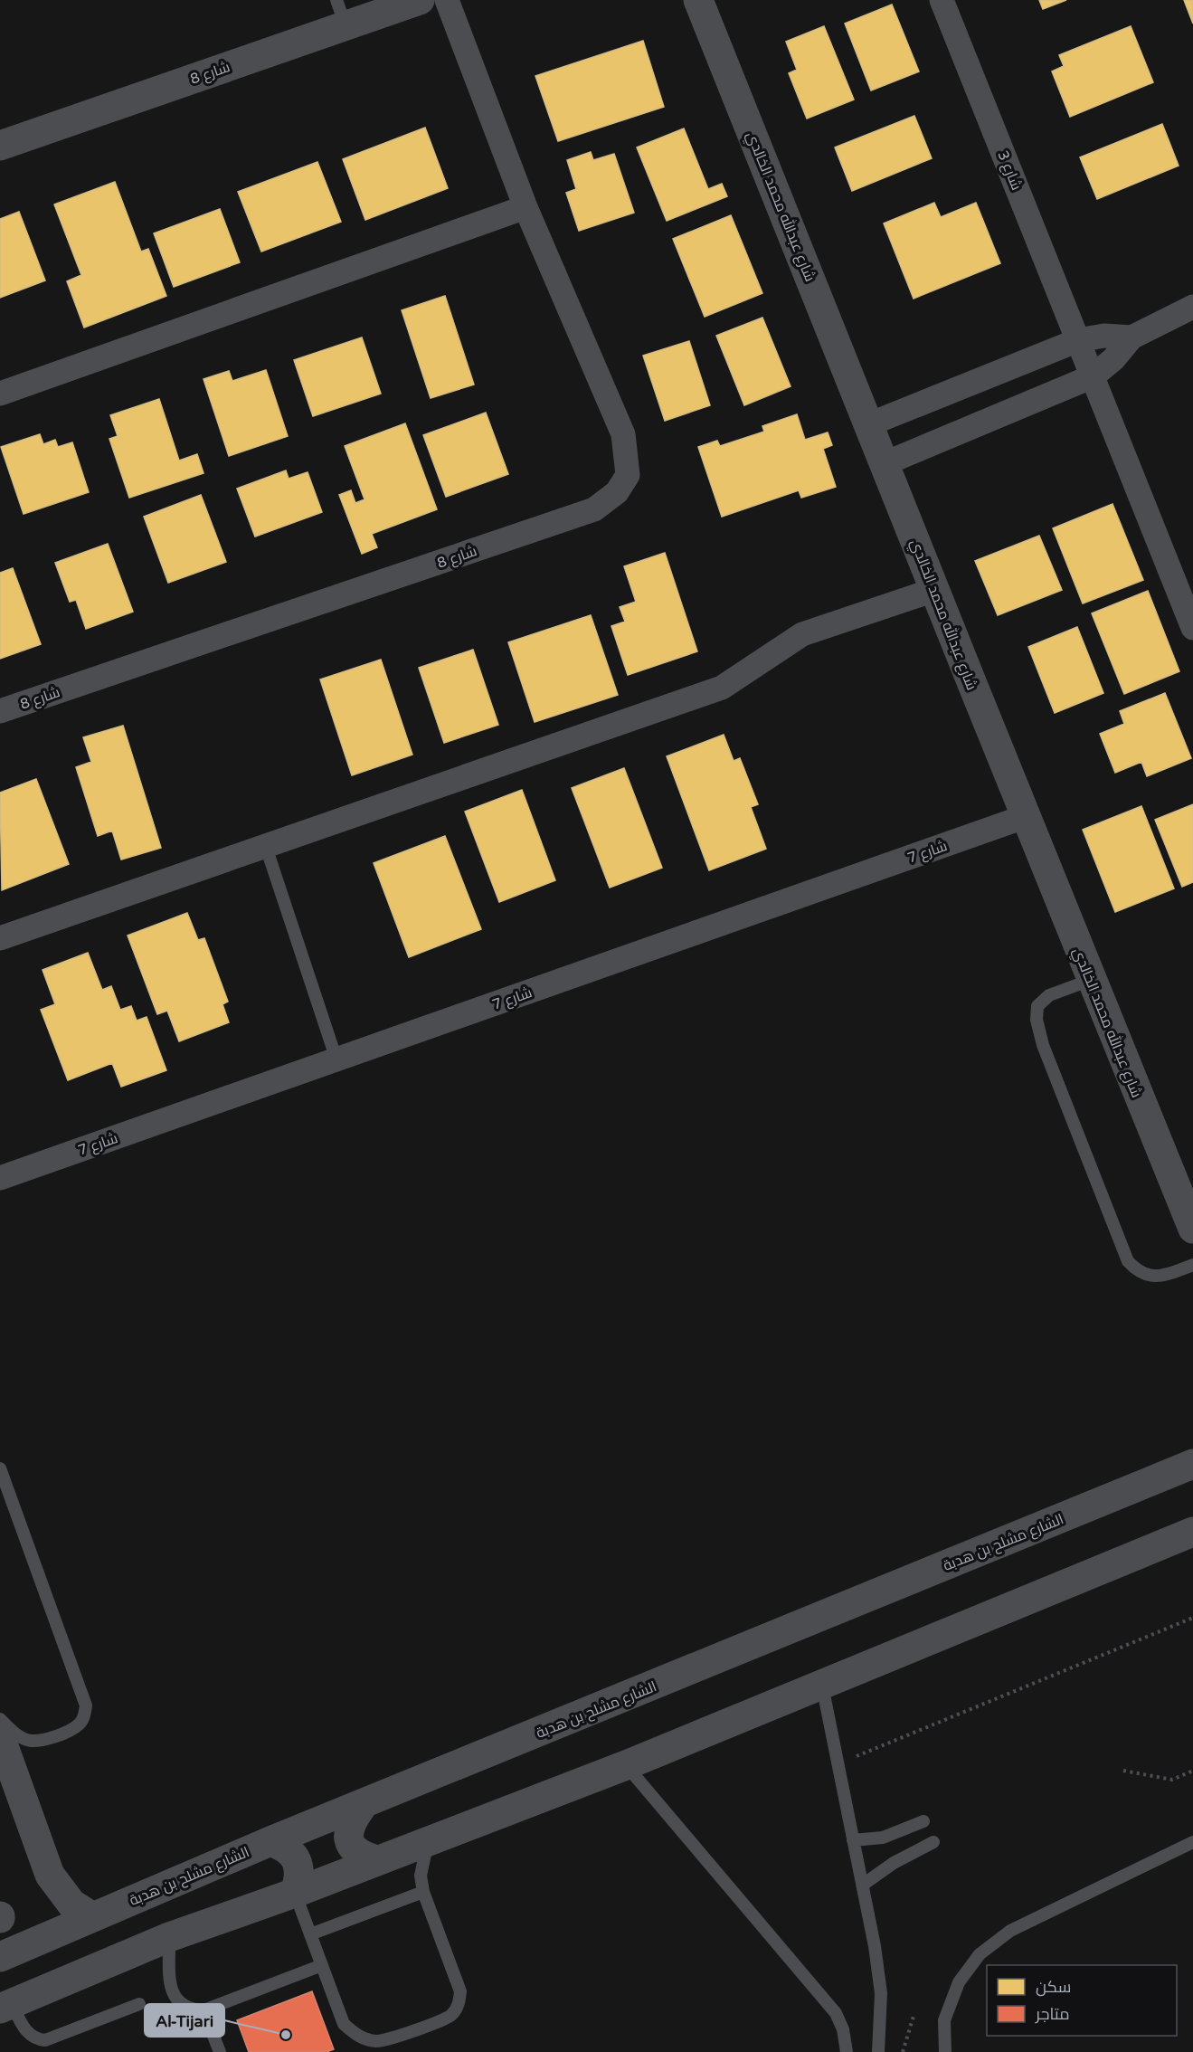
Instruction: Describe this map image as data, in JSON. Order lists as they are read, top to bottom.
{
  "streets": {
    "street": [
      "شارع 8",
      "شارع 3",
      "شارع عبدالله محمد الخالدي",
      "شارع 7",
      "الشارع مشلح بن هدبة"
    ]
  },
  "crossings": [
    ["شارع عبدالله محمد الخالدي", "شارع 7"]
  ],
  "places": ["Al-Tijari"],
  "legend": ["سكن", "متاجر"]
}
